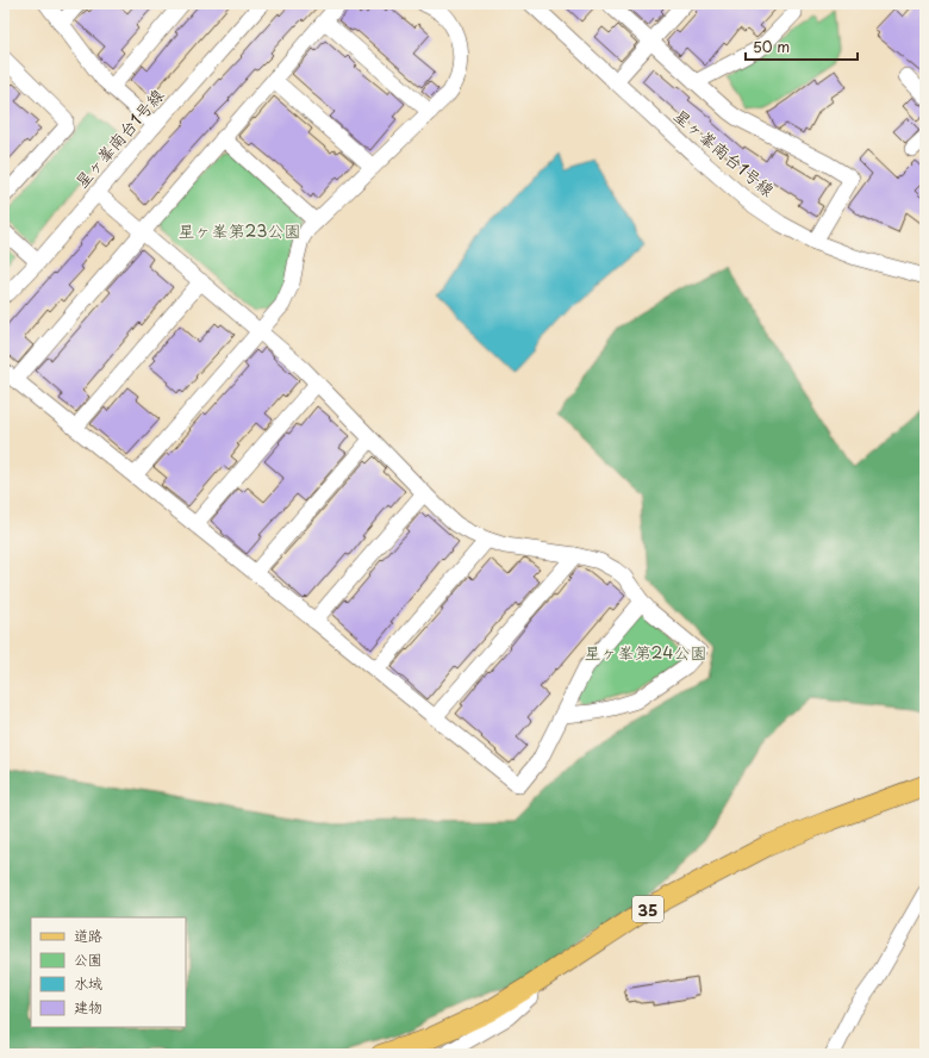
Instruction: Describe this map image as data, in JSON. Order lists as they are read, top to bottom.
{
  "streets": {
    "main road": ["35"],
    "street": ["星ヶ峯南台1号線"]
  },
  "parks": ["星ヶ峯第23公園", "星ヶ峯第24公園"],
  "legend": [
    "道路",
    "公園",
    "水域",
    "建物"
  ],
  "scale_bar": "50 m"
}
